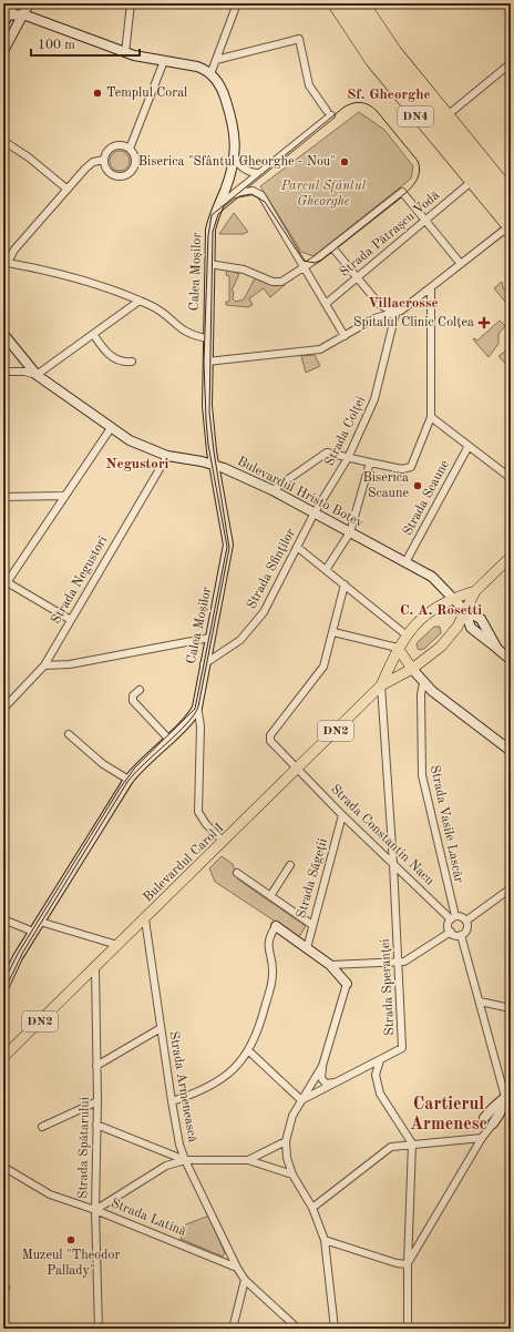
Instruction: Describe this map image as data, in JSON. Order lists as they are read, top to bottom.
{
  "streets": {
    "main road": ["DN4", "DN2", "Bulevardul Carol I"],
    "street": [
      "Strada Pătrașcu Vodă",
      "Calea Moșilor",
      "Strada Colței",
      "Bulevardul Hristo Botev",
      "Strada Scaune",
      "Strada Sfinților",
      "Strada Negustori",
      "Strada Vasile Lascăr",
      "Strada Constantin Nacu",
      "Strada Săgeții",
      "Strada Speranței",
      "Strada Armenească",
      "Strada Spătarului",
      "Strada Latină"
    ]
  },
  "crossings": [
    ["DN4", "Strada Pătrașcu Vodă"],
    ["Calea Moșilor", "Bulevardul Hristo Botev"],
    ["Calea Moșilor", "Strada Sfinților"],
    ["Strada Colței", "Bulevardul Hristo Botev"],
    ["Strada Colței", "Strada Sfinților"],
    ["Bulevardul Hristo Botev", "Strada Scaune"],
    ["Bulevardul Hristo Botev", "Strada Sfinților"],
    ["Bulevardul Hristo Botev", "Strada Negustori"],
    ["Bulevardul Hristo Botev", "DN2"],
    ["DN2", "Bulevardul Carol I"],
    ["DN2", "Strada Speranței"],
    ["Strada Vasile Lascăr", "Strada Constantin Nacu"],
    ["Strada Constantin Nacu", "Bulevardul Carol I"],
    ["Strada Constantin Nacu", "Strada Săgeții"],
    ["Strada Constantin Nacu", "Strada Speranței"],
    ["Bulevardul Carol I", "Strada Speranței"],
    ["Bulevardul Carol I", "Strada Armenească"],
    ["Bulevardul Carol I", "Strada Spătarului"],
    ["Strada Armenească", "Strada Latină"],
    ["Strada Spătarului", "Strada Latină"]
  ],
  "districts": [
    "Sf. Gheorghe",
    "Villacrosse",
    "Negustori",
    "C. A. Rosetti",
    "Cartierul Armenesc"
  ],
  "parks": ["Parcul Sfântul Gheorghe"],
  "places": {
    "other": [
      "Templul Coral",
      "Biserica \"Sfântul Gheorghe - Nou\"",
      "Biserica Scaune",
      "Muzeul \"Theodor Pallady\""
    ],
    "health": ["Spitalul Clinic Colțea"]
  },
  "scale_bar": "100 m"
}
